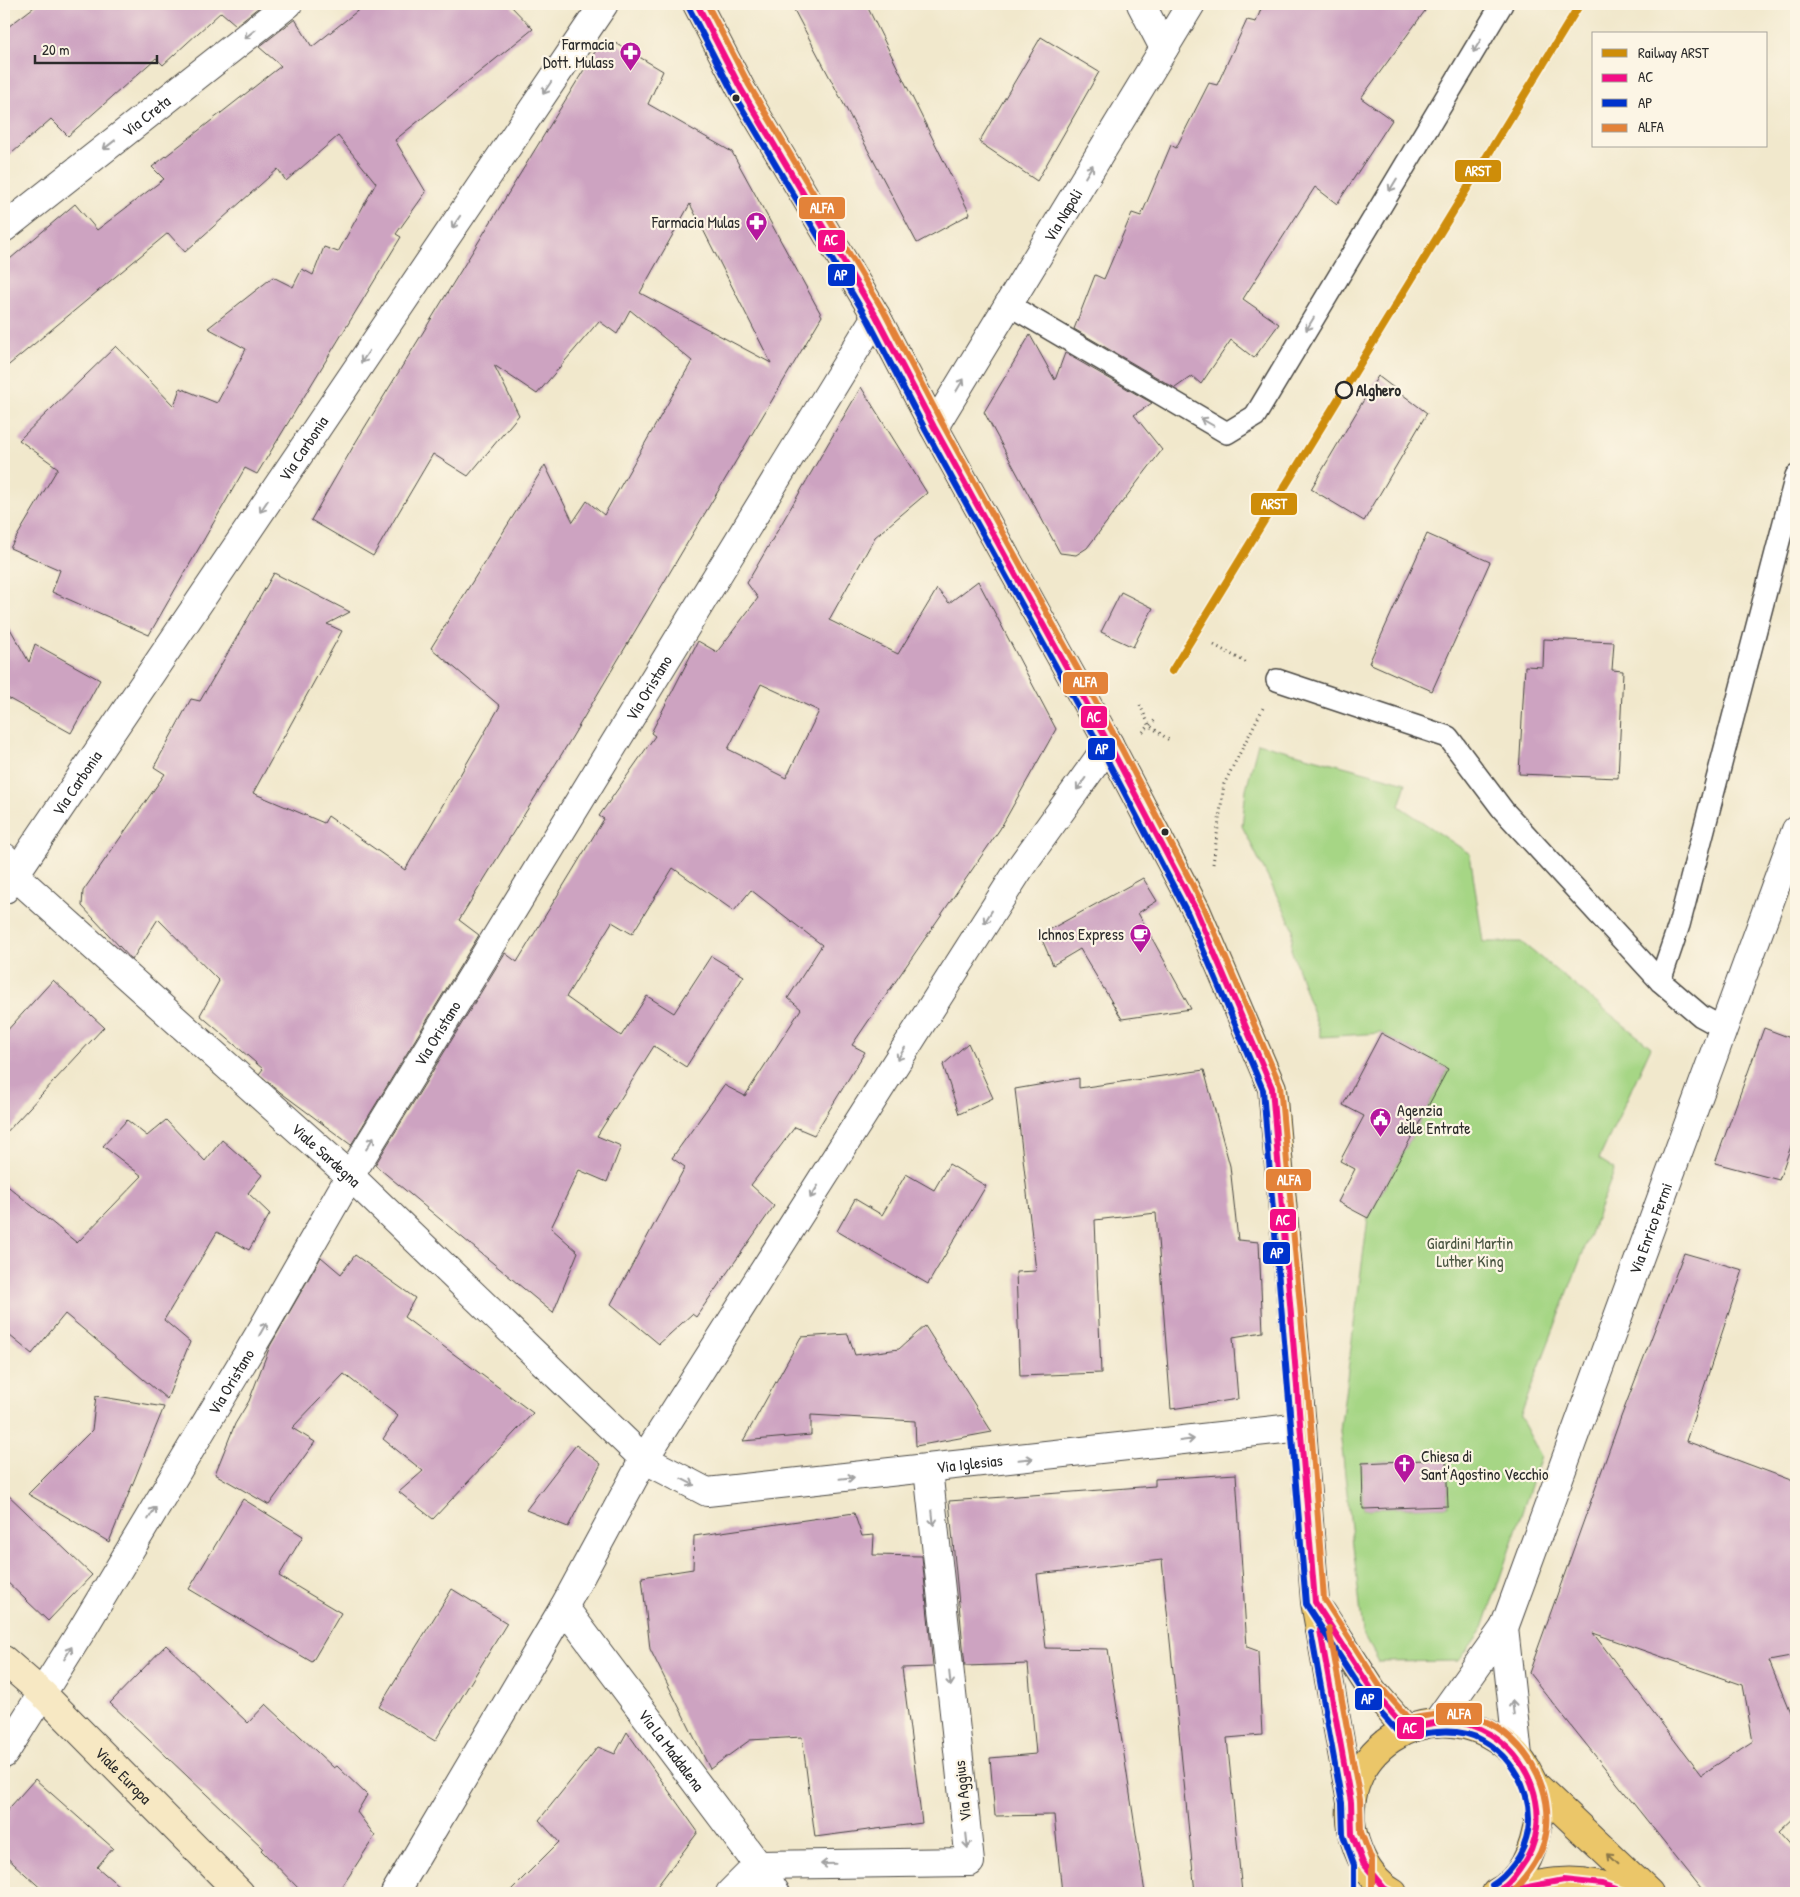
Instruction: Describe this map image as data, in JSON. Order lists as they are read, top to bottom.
{
  "streets": {
    "street": [
      "Via Creta",
      "Via Napoli",
      "Via Carbonia",
      "Via Oristano",
      "Viale Sardegna",
      "Via Enrico Fermi",
      "Via Iglesias",
      "Via La Maddalena",
      "Viale Europa",
      "Via Aggius"
    ]
  },
  "crossings": [
    ["Via Carbonia", "Viale Sardegna"],
    ["Via Oristano", "Viale Sardegna"],
    ["Via Oristano", "Viale Europa"],
    ["Viale Sardegna", "Via Iglesias"],
    ["Via Iglesias", "Via Aggius"],
    ["Via La Maddalena", "Via Aggius"]
  ],
  "one_way": [
    "Via Creta",
    "Via Napoli",
    "Via Carbonia",
    "Via Oristano",
    "Via Iglesias"
  ],
  "parks": ["Giardini Martin Luther King"],
  "places": {
    "pharmacy": ["Farmacia Dott. Mulass", "Farmacia Mulas"],
    "other": ["Alghero"],
    "cafe": ["Ichnos Express"],
    "public building": ["Agenzia delle Entrate"],
    "church": ["Chiesa di Sant'Agostino Vecchio"]
  },
  "lines": [
    "rail line ARST",
    "transit line AC",
    "transit line ALFA",
    "transit line AP"
  ],
  "legend": [
    "Railway ARST",
    "AC",
    "AP",
    "ALFA"
  ],
  "scale_bar": "20 m"
}
